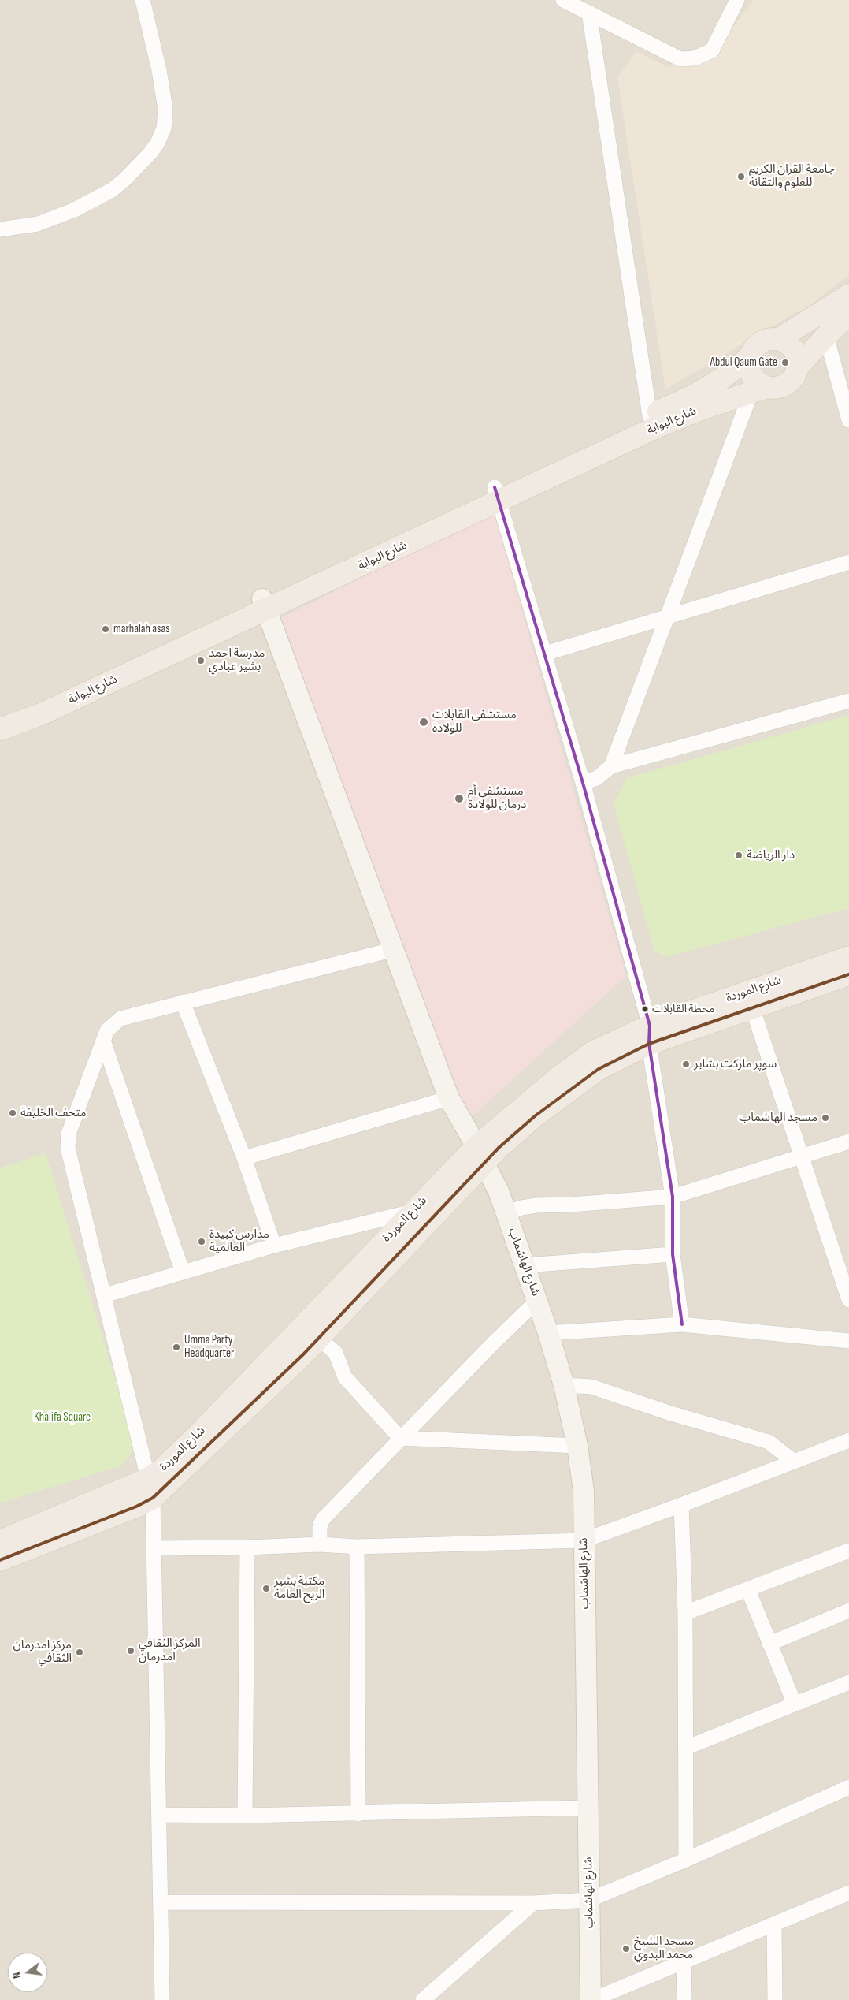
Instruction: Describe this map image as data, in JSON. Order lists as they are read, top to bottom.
{
  "streets": {
    "main road": ["شارع البوابة", "شارع الموردة"],
    "street": ["شارع الهاشماب"]
  },
  "crossings": [
    ["شارع البوابة", "شارع الهاشماب"],
    ["شارع الموردة", "شارع الهاشماب"]
  ],
  "parks": ["Khalifa Square"],
  "places": [
    "جامعة القران الكريم للعلوم والتقانة",
    "Abdul Qaum Gate",
    "marhalah asas",
    "مدرسة احمد بشير عبادي",
    "مستشفى القابلات للولادة",
    "مستشفى أم درمان للولادة",
    "دار الرياضة",
    "محطة القابلات",
    "سوپر مارکت بشاير",
    "متحف الخليفة",
    "مسجد الهاشماب",
    "مدارس كبيدة العالمية",
    "Umma Party Headquarter",
    "مكتبة بشير الريح العامة",
    "المركز الثقافي امدرمان",
    "مركز امدرمان الثقافي",
    "مسجد الشيخ محمد البدوي"
  ],
  "north": "left"
}
